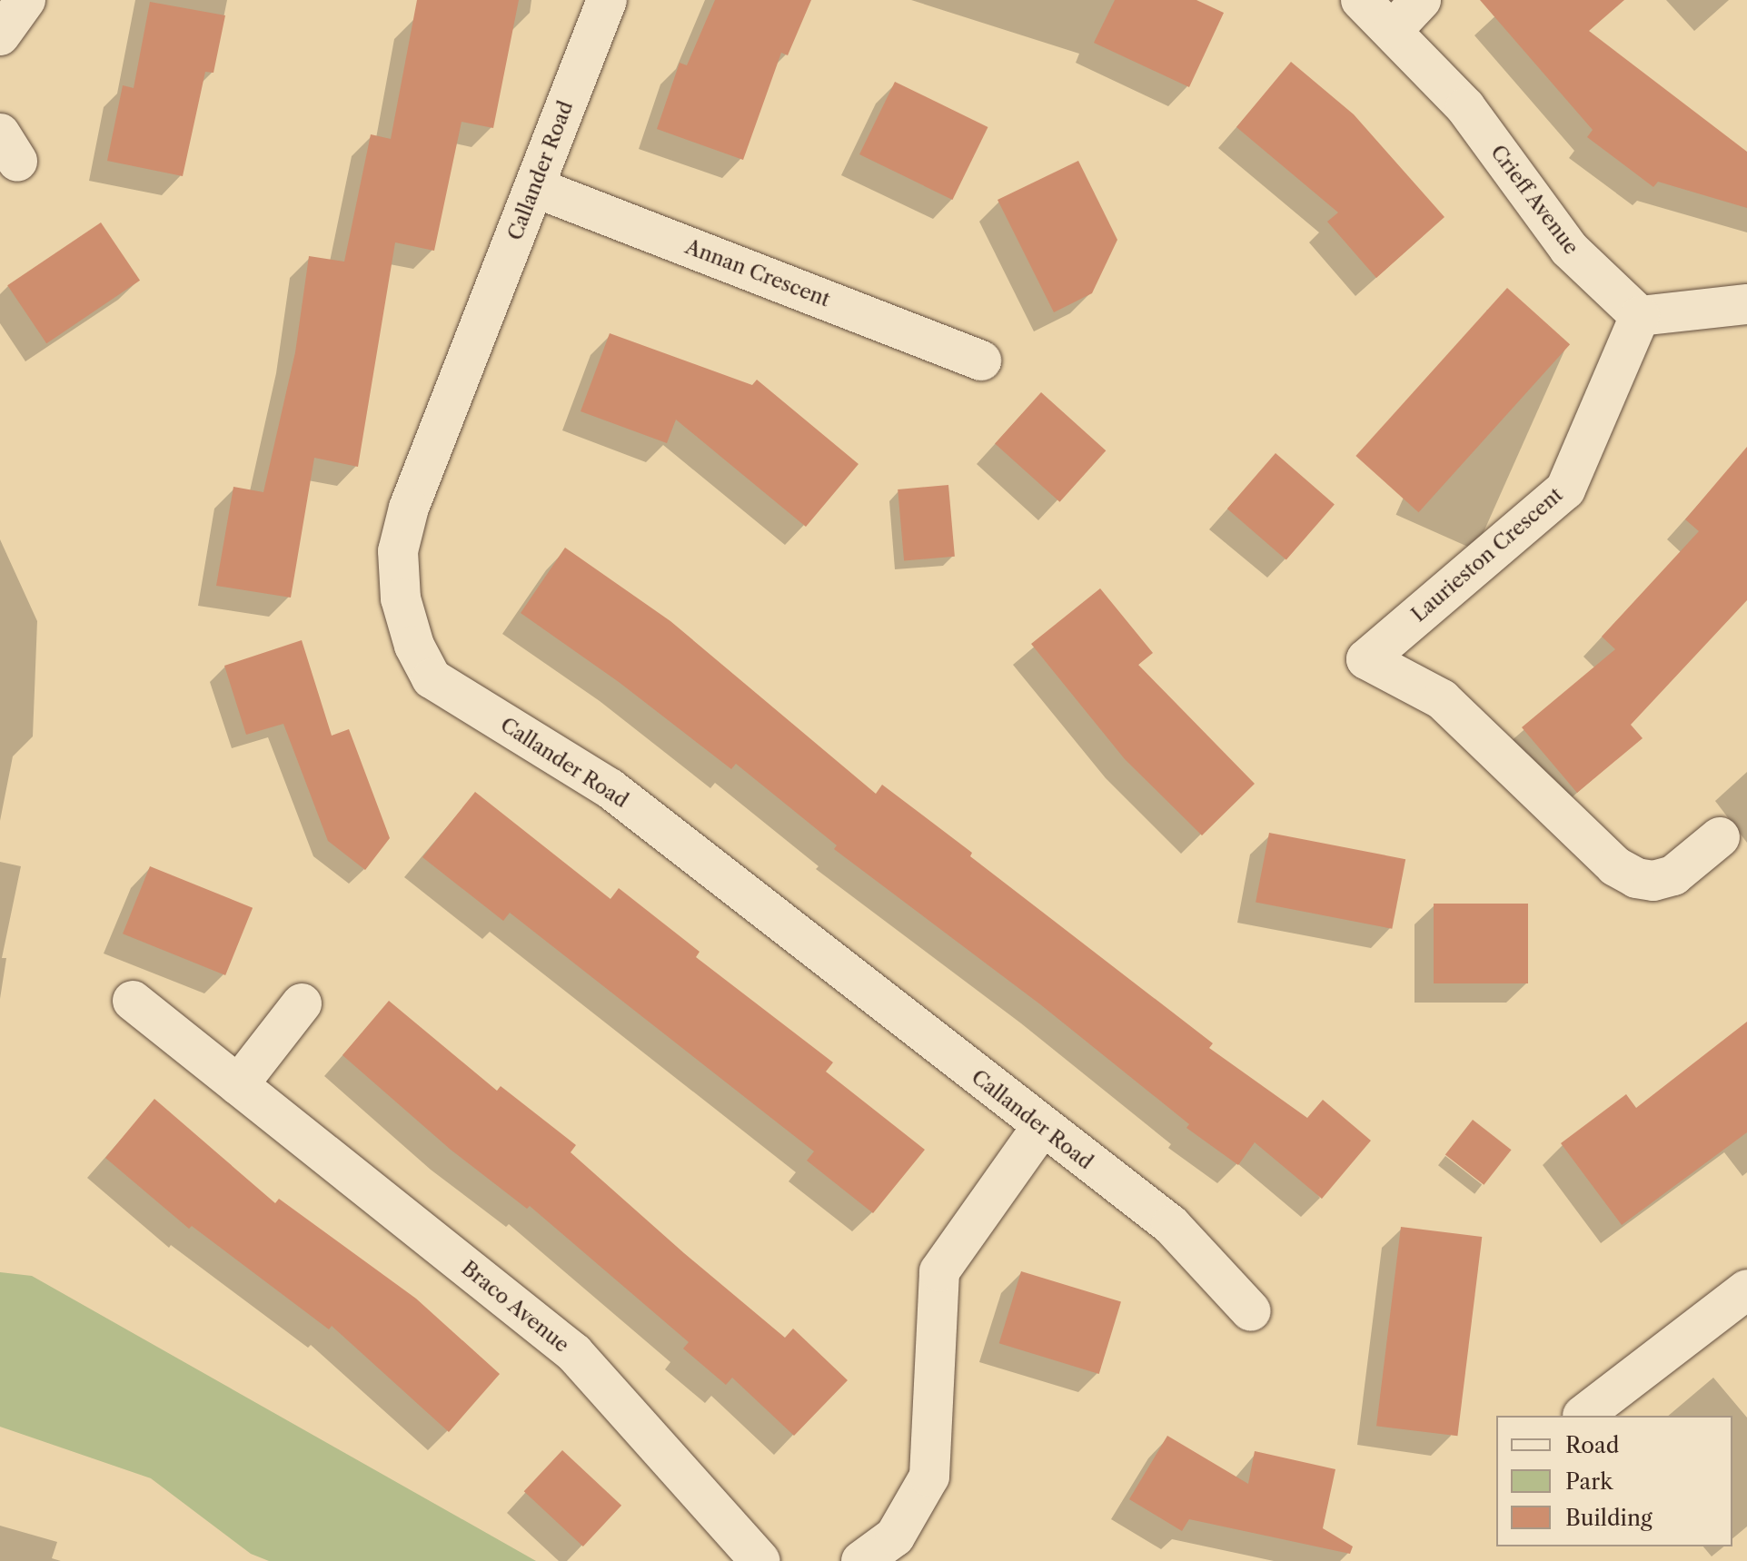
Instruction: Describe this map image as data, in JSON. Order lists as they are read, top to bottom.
{
  "streets": {
    "street": [
      "Callander Road",
      "Crieff Avenue",
      "Annan Crescent",
      "Laurieston Crescent",
      "Braco Avenue"
    ]
  },
  "crossings": [
    ["Callander Road", "Annan Crescent"],
    ["Crieff Avenue", "Laurieston Crescent"]
  ],
  "legend": ["Road", "Park", "Building"]
}
